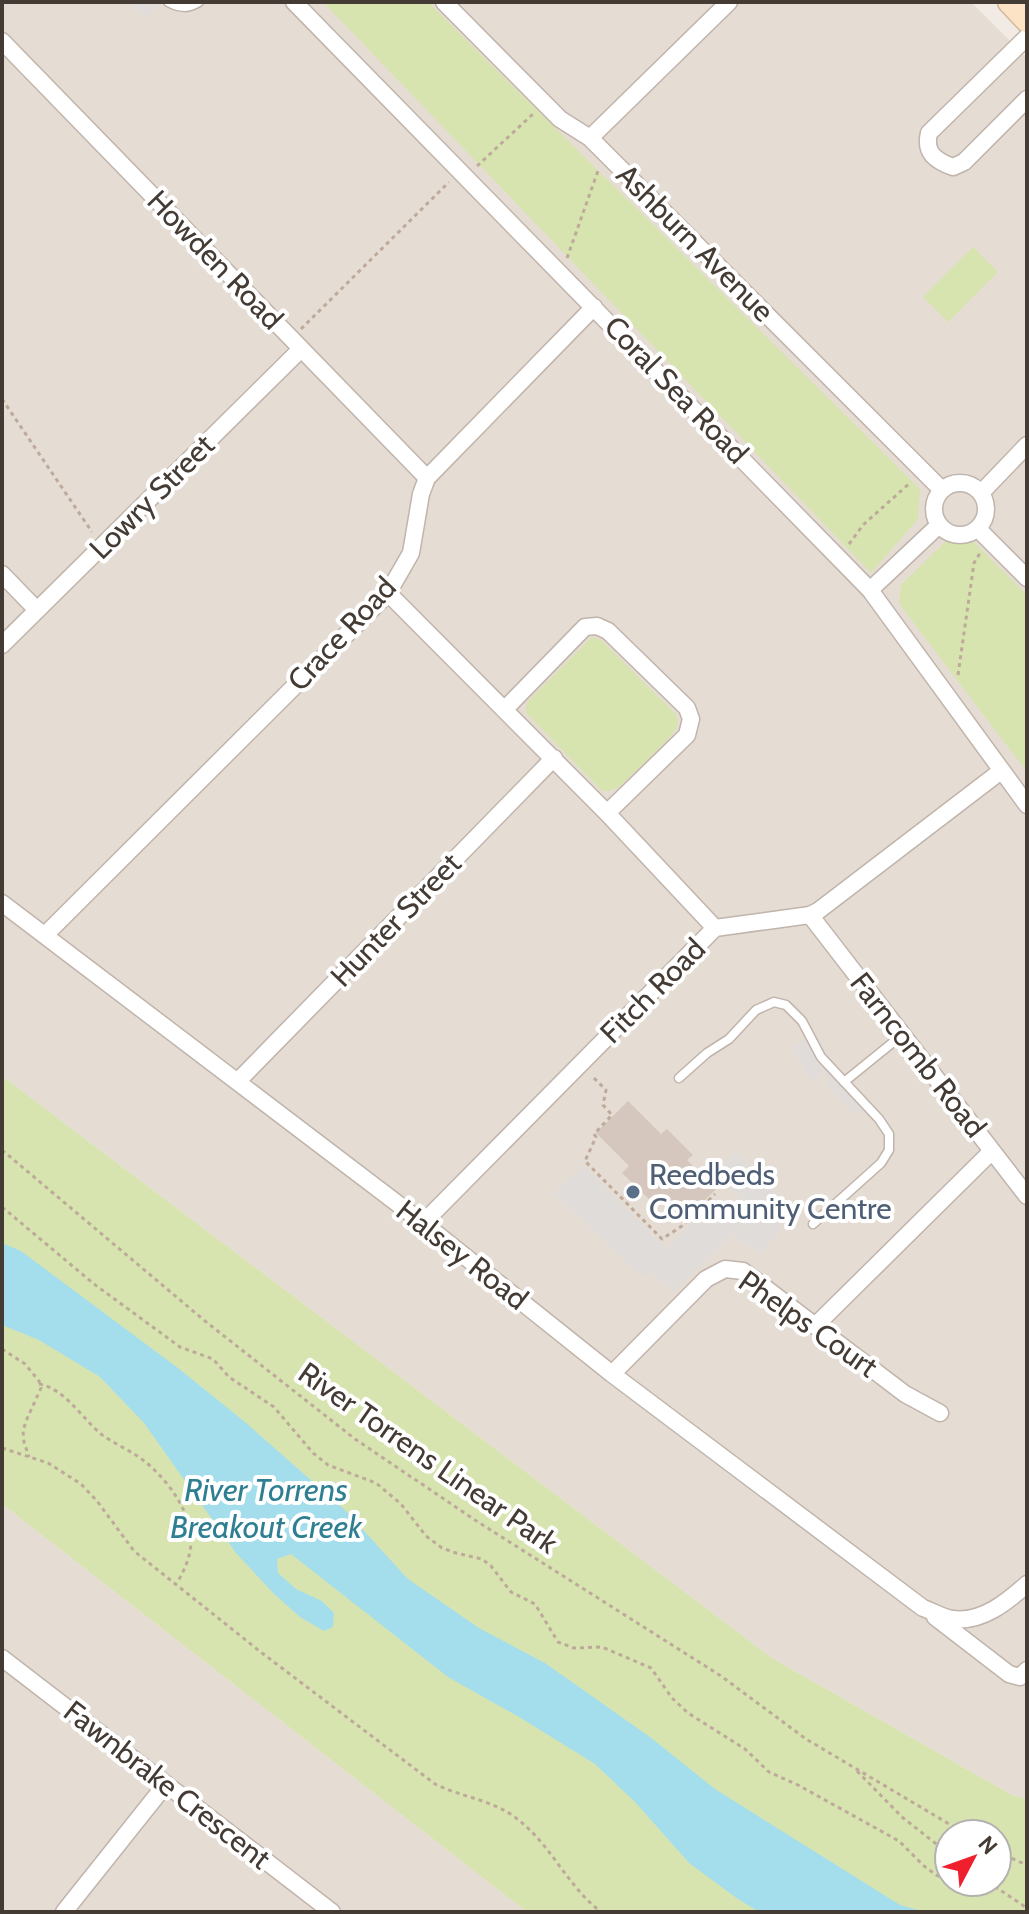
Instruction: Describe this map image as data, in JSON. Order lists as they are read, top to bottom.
{
  "streets": {
    "street": [
      "Ashburn Avenue",
      "Howden Road",
      "Coral Sea Road",
      "Lowry Street",
      "Crace Road",
      "Hunter Street",
      "Fitch Road",
      "Farncomb Road",
      "Halsey Road",
      "Phelps Court",
      "Fawnbrake Crescent"
    ],
    "path": ["River Torrens Linear Park"]
  },
  "crossings": [
    ["Howden Road", "Lowry Street"],
    ["Howden Road", "Crace Road"],
    ["Coral Sea Road", "Fitch Road"],
    ["Crace Road", "Halsey Road"],
    ["Hunter Street", "Halsey Road"],
    ["Fitch Road", "Farncomb Road"],
    ["Fitch Road", "Halsey Road"],
    ["Halsey Road", "Phelps Court"]
  ],
  "water": ["River Torrens Breakout Creek"],
  "places": ["Reedbeds Community Centre"],
  "north": "top right"
}
